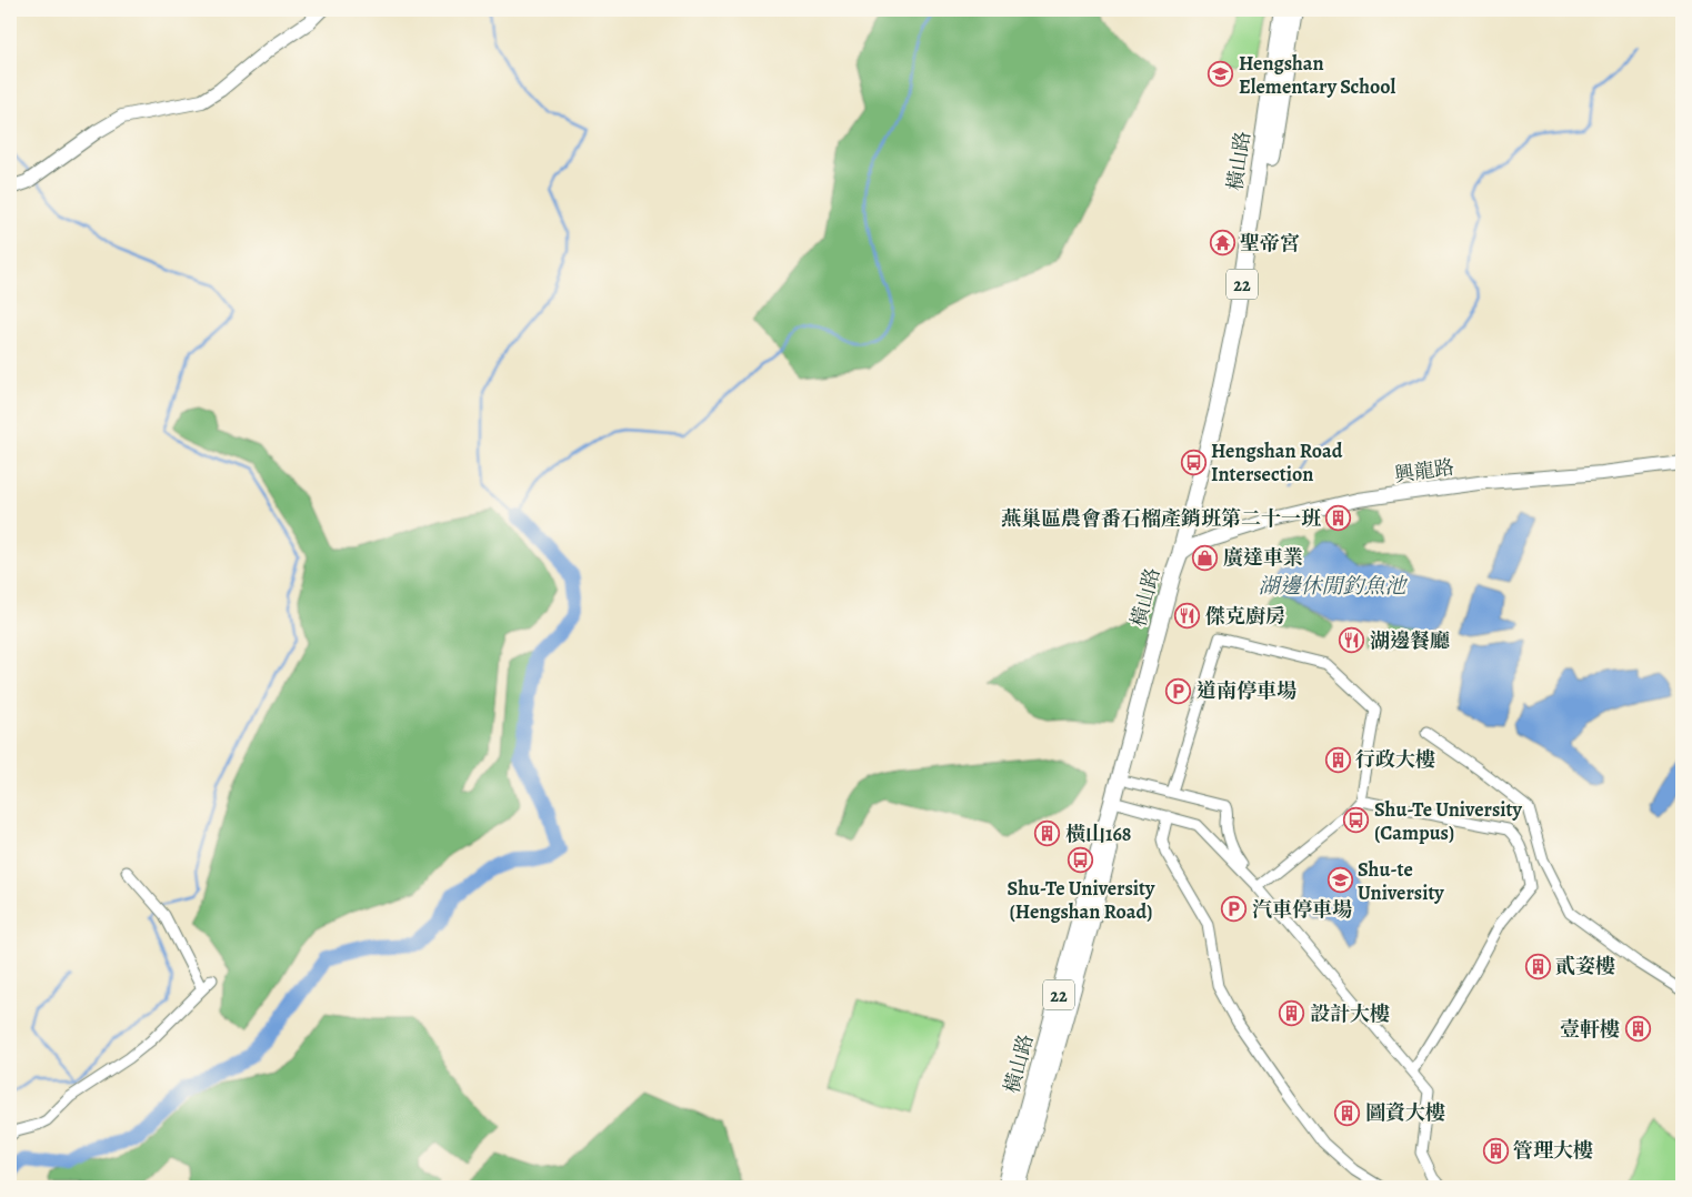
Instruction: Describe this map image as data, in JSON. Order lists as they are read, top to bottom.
{
  "streets": {
    "main road": ["橫山路", "22"],
    "street": ["興龍路"]
  },
  "crossings": [
    ["橫山路", "興龍路"]
  ],
  "water": ["湖邊休閒釣魚池"],
  "places": {
    "school or university": ["Hengshan Elementary School", "Shu-te University"],
    "temple": ["聖帝宮"],
    "bus stop": ["Hengshan Road Intersection", "Shu-Te University (Campus)", "Shu-Te University (Hengshan Road)"],
    "building": [
      "燕巢區農會番石榴產銷班第二十一班",
      "行政大樓",
      "橫山168",
      "貳姿樓",
      "設計大樓",
      "壹軒樓",
      "圖資大樓",
      "管理大樓"
    ],
    "shop": ["廣達車業"],
    "restaurant": ["傑克廚房", "湖邊餐廳"],
    "parking": ["道南停車場", "汽車停車場"]
  }
}
